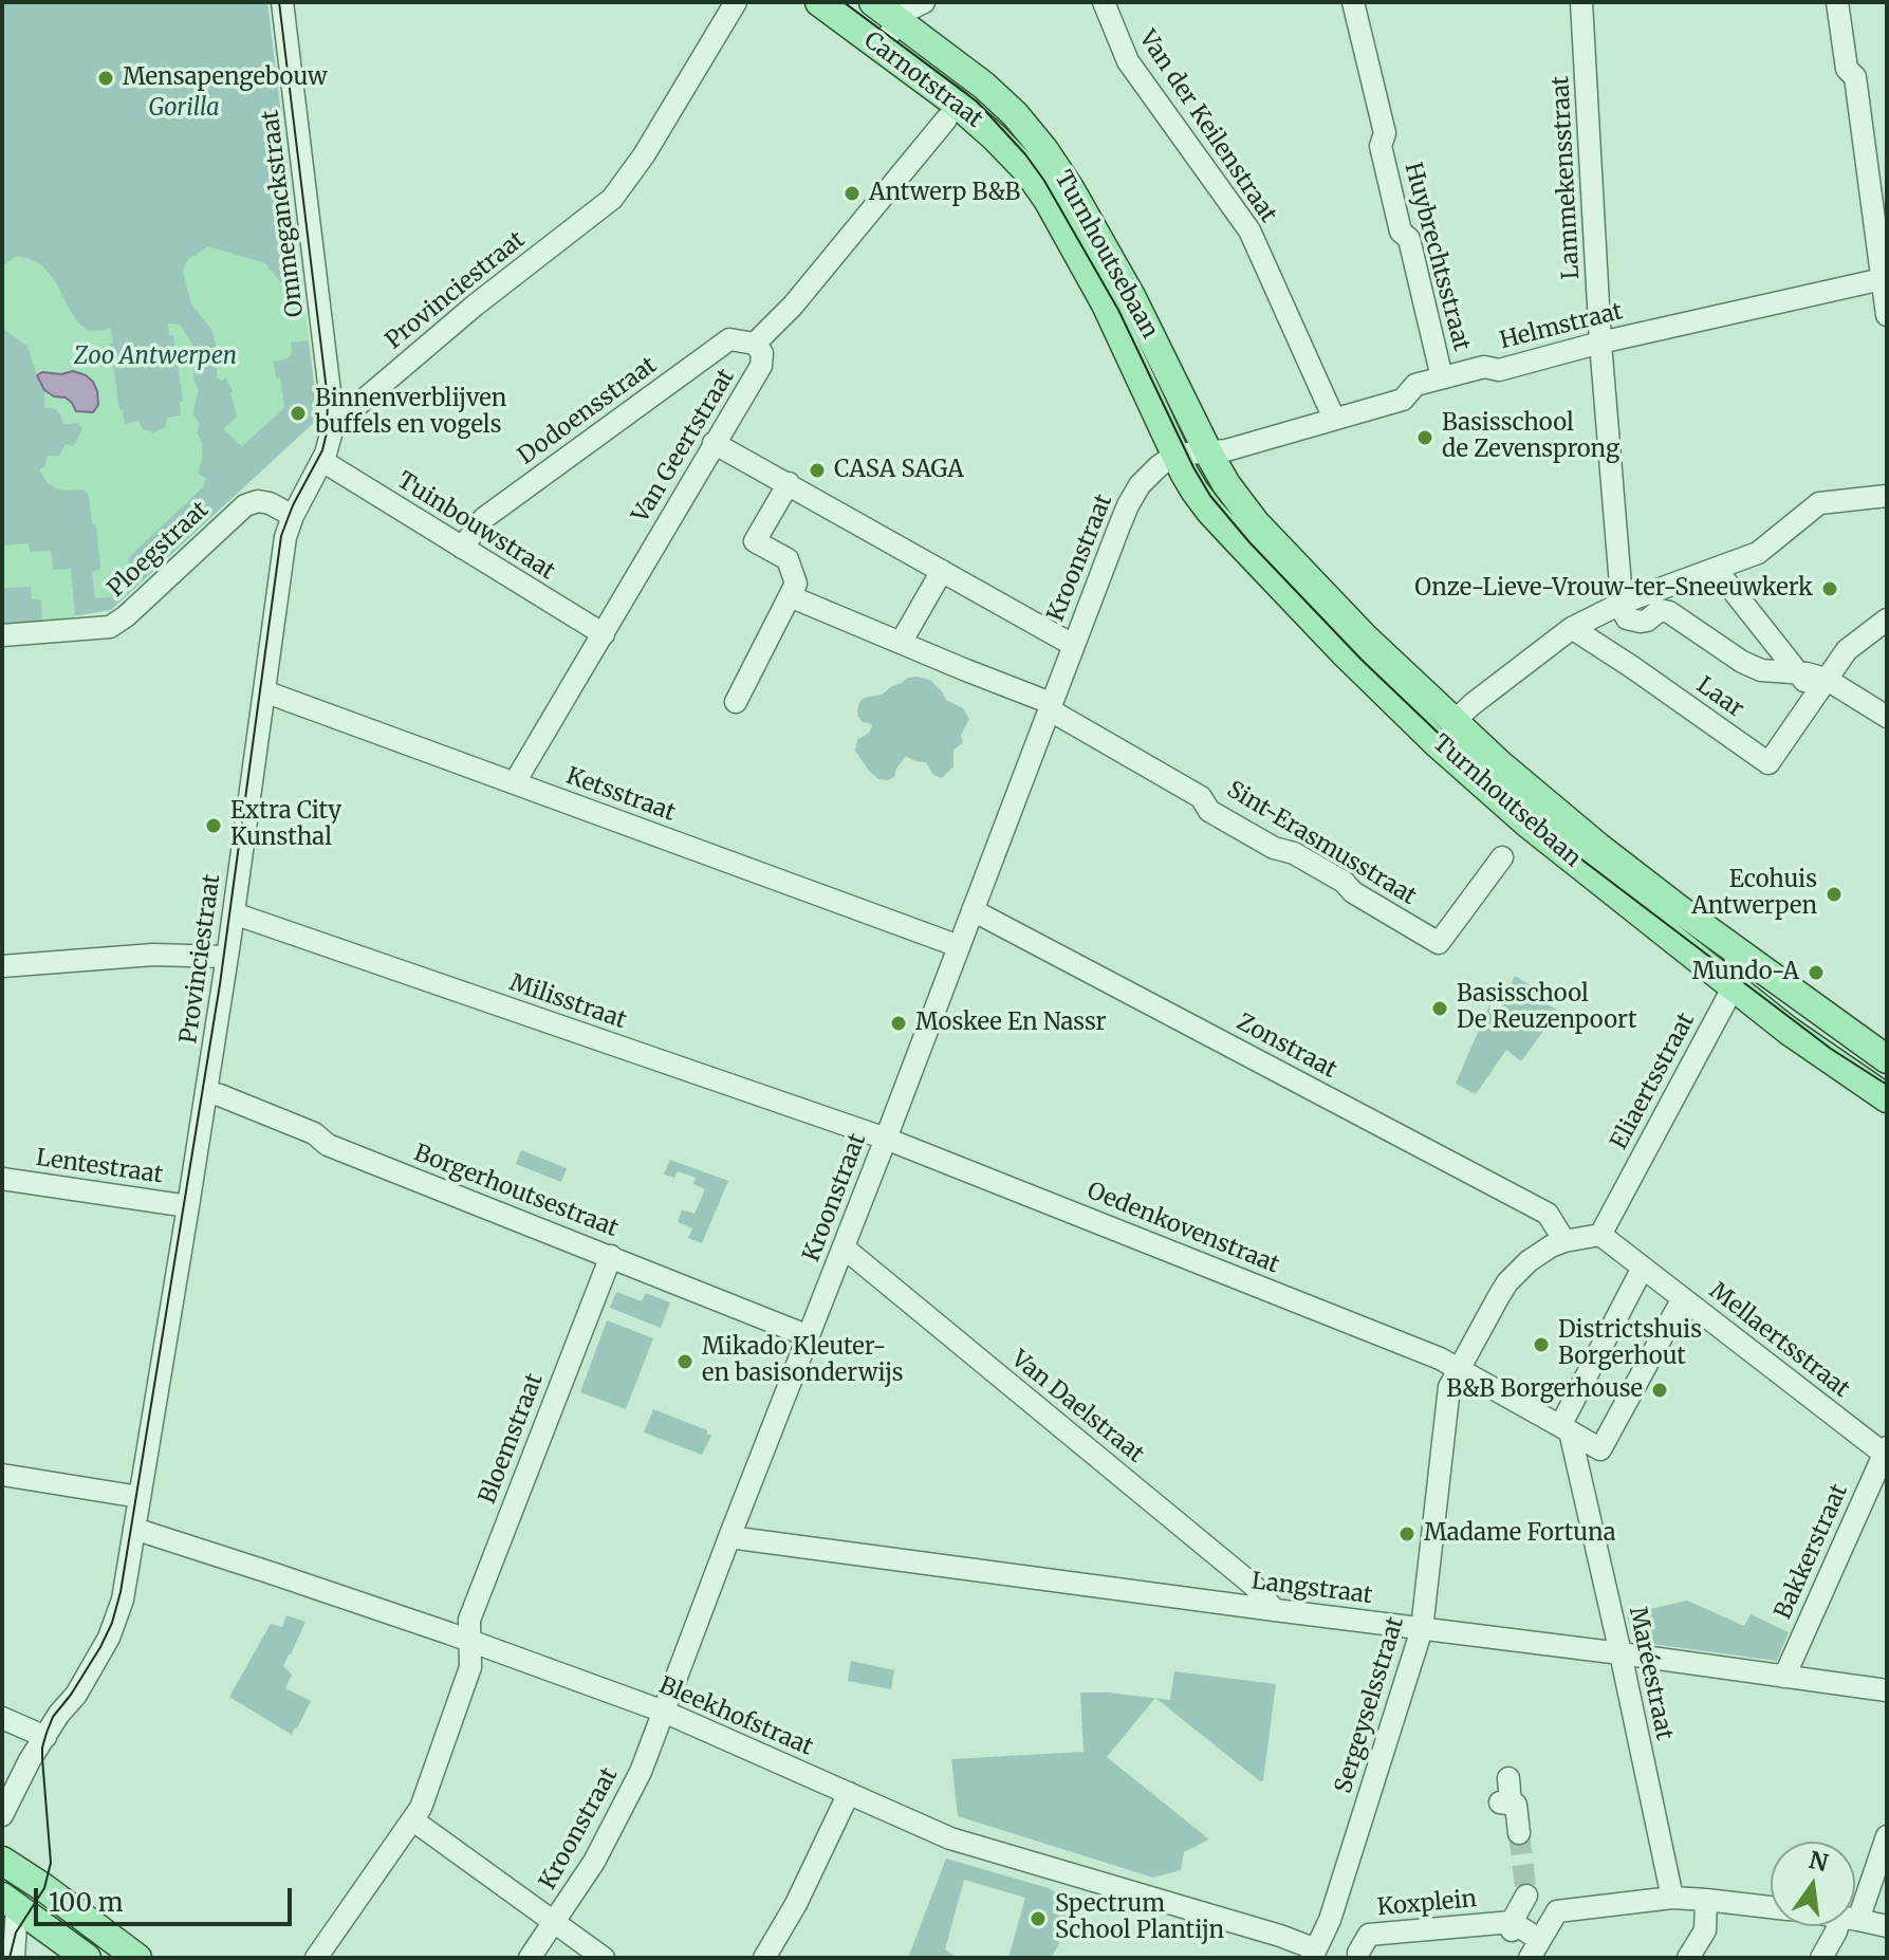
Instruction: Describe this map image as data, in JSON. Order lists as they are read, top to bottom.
{
  "streets": {
    "main road": ["Carnotstraat", "Turnhoutsebaan"],
    "street": [
      "Van der Keilenstraat",
      "Lammekensstraat",
      "Ommeganckstraat",
      "Huybrechtsstraat",
      "Provinciestraat",
      "Helmstraat",
      "Dodoensstraat",
      "Van Geertstraat",
      "Tuinbouwstraat",
      "Ploegstraat",
      "Kroonstraat",
      "Laar",
      "Ketsstraat",
      "Sint-Erasmusstraat",
      "Milisstraat",
      "Zonstraat",
      "Eliaertsstraat",
      "Lentestraat",
      "Borgerhoutsestraat",
      "Oedenkovenstraat",
      "Mellaertsstraat",
      "Van Daelstraat",
      "Bloemstraat",
      "Bakkerstraat",
      "Langstraat",
      "Maréestraat",
      "Sergeyselsstraat",
      "Bleekhofstraat",
      "Koxplein"
    ]
  },
  "crossings": [
    ["Carnotstraat", "Turnhoutsebaan"],
    ["Van der Keilenstraat", "Helmstraat"],
    ["Lammekensstraat", "Helmstraat"],
    ["Lammekensstraat", "Laar"],
    ["Ommeganckstraat", "Provinciestraat"],
    ["Turnhoutsebaan", "Helmstraat"],
    ["Turnhoutsebaan", "Kroonstraat"],
    ["Turnhoutsebaan", "Eliaertsstraat"],
    ["Huybrechtsstraat", "Helmstraat"],
    ["Provinciestraat", "Tuinbouwstraat"],
    ["Provinciestraat", "Ploegstraat"],
    ["Provinciestraat", "Ketsstraat"],
    ["Provinciestraat", "Milisstraat"],
    ["Provinciestraat", "Lentestraat"],
    ["Provinciestraat", "Borgerhoutsestraat"],
    ["Provinciestraat", "Bleekhofstraat"],
    ["Dodoensstraat", "Van Geertstraat"],
    ["Dodoensstraat", "Tuinbouwstraat"],
    ["Van Geertstraat", "Tuinbouwstraat"],
    ["Van Geertstraat", "Ketsstraat"],
    ["Kroonstraat", "Ketsstraat"],
    ["Kroonstraat", "Sint-Erasmusstraat"],
    ["Kroonstraat", "Milisstraat"],
    ["Kroonstraat", "Zonstraat"],
    ["Kroonstraat", "Borgerhoutsestraat"],
    ["Kroonstraat", "Oedenkovenstraat"],
    ["Kroonstraat", "Van Daelstraat"],
    ["Kroonstraat", "Langstraat"],
    ["Kroonstraat", "Bleekhofstraat"],
    ["Milisstraat", "Oedenkovenstraat"],
    ["Zonstraat", "Sergeyselsstraat"],
    ["Eliaertsstraat", "Mellaertsstraat"],
    ["Borgerhoutsestraat", "Bloemstraat"],
    ["Oedenkovenstraat", "Mellaertsstraat"],
    ["Oedenkovenstraat", "Maréestraat"],
    ["Oedenkovenstraat", "Sergeyselsstraat"],
    ["Mellaertsstraat", "Bakkerstraat"],
    ["Van Daelstraat", "Langstraat"],
    ["Bloemstraat", "Bleekhofstraat"],
    ["Bakkerstraat", "Langstraat"],
    ["Langstraat", "Maréestraat"],
    ["Langstraat", "Sergeyselsstraat"],
    ["Sergeyselsstraat", "Bleekhofstraat"],
    ["Sergeyselsstraat", "Koxplein"],
    ["Bleekhofstraat", "Koxplein"]
  ],
  "parks": ["Gorilla", "Zoo Antwerpen"],
  "places": [
    "Mensapengebouw",
    "Antwerp B&B",
    "Binnenverblijven buffels en vogels",
    "Basisschool de Zevensprong",
    "CASA SAGA",
    "Onze-Lieve-Vrouw-ter-Sneeuwkerk",
    "Extra City Kunsthal",
    "Ecohuis Antwerpen",
    "Mundo-A",
    "Basisschool De Reuzenpoort",
    "Moskee En Nassr",
    "Districtshuis Borgerhout",
    "Mikado Kleuter- en basisonderwijs",
    "B&B Borgerhouse",
    "Madame Fortuna",
    "Spectrum School Plantijn"
  ],
  "scale_bar": "100 m",
  "north": "top"
}
